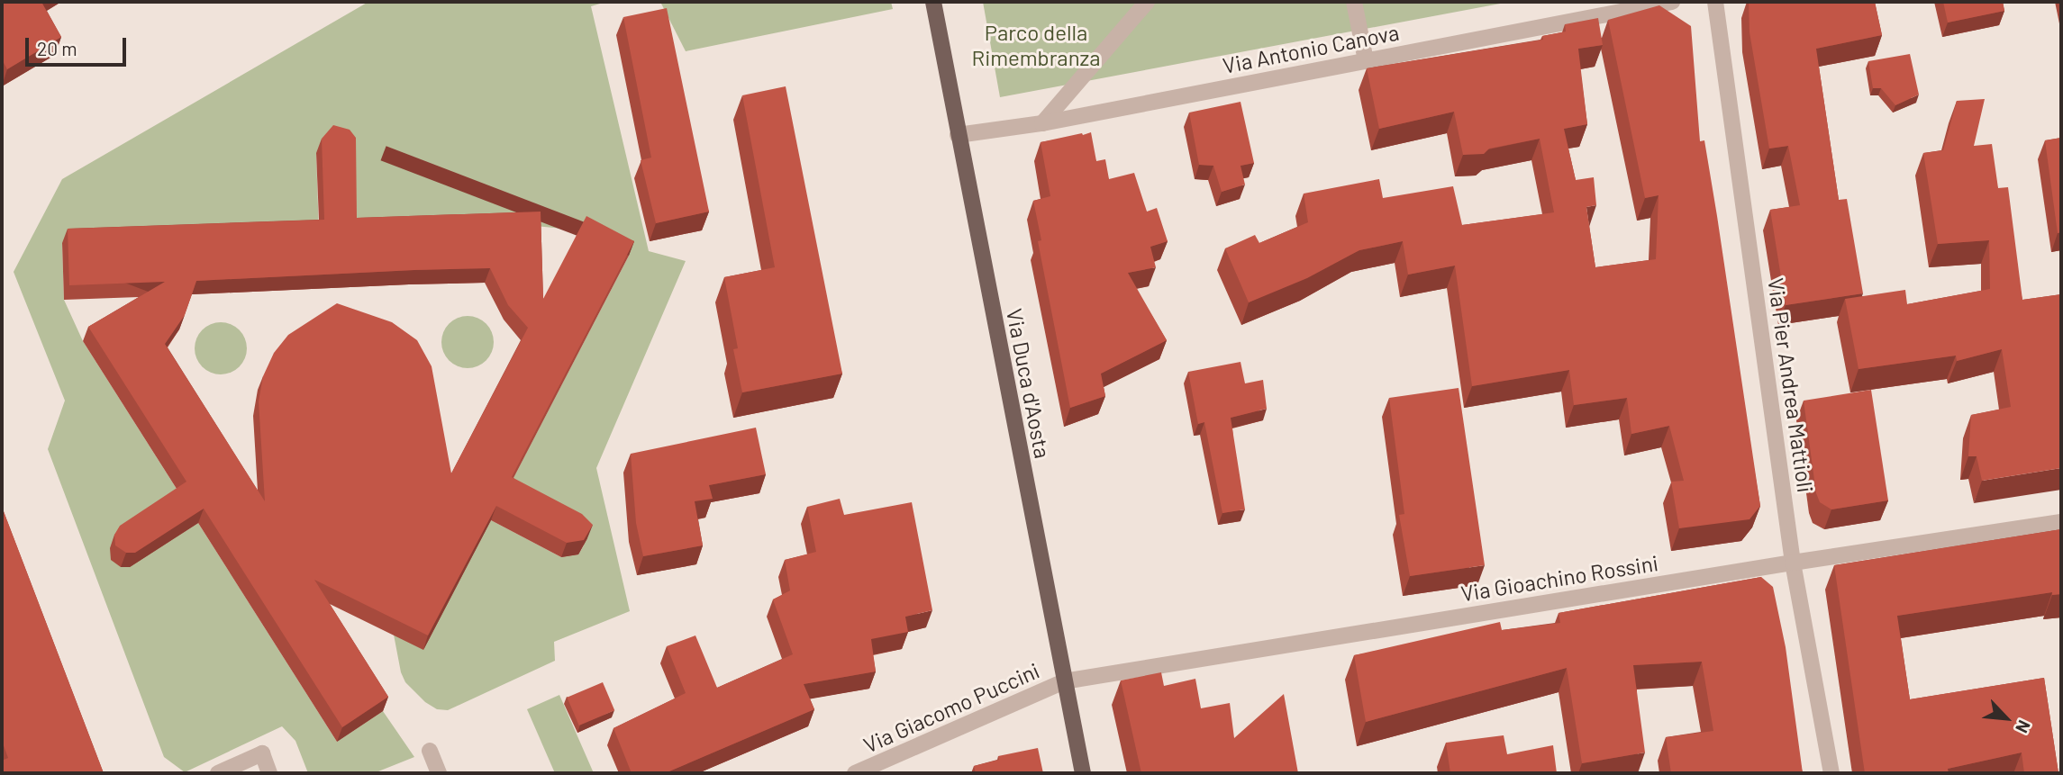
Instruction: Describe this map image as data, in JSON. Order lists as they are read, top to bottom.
{
  "streets": {
    "main road": ["Via Duca d'Aosta"],
    "street": [
      "Via Antonio Canova",
      "Via Pier Andrea Mattioli",
      "Via Gioachino Rossini",
      "Via Giacomo Puccini"
    ]
  },
  "crossings": [
    ["Via Antonio Canova", "Via Duca d'Aosta"],
    ["Via Duca d'Aosta", "Via Gioachino Rossini"],
    ["Via Duca d'Aosta", "Via Giacomo Puccini"],
    ["Via Pier Andrea Mattioli", "Via Gioachino Rossini"],
    ["Via Gioachino Rossini", "Via Giacomo Puccini"]
  ],
  "parks": ["Parco della Rimembranza"],
  "scale_bar": "20 m",
  "north": "bottom right"
}
